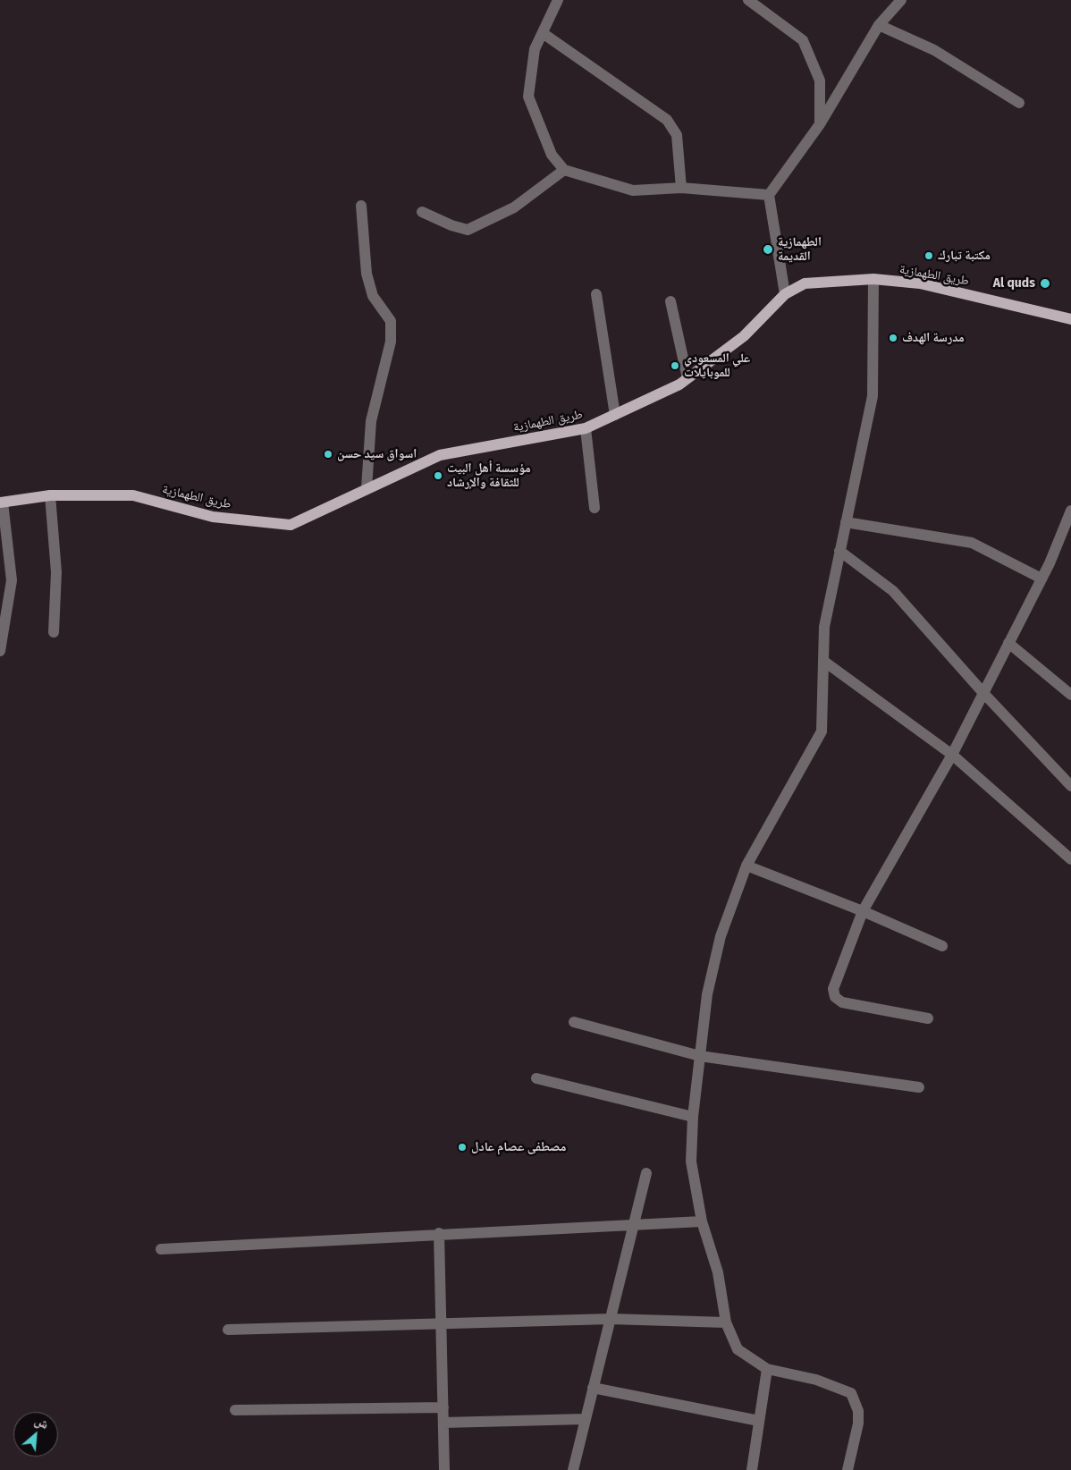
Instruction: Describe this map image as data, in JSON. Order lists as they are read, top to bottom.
{
  "streets": {
    "main road": ["طريق الطهمازية"]
  },
  "places": [
    "الطهمازية القديمة",
    "مكتبة تبارك",
    "Al quds",
    "مدرسة الهدف",
    "علي المسعودي للموبايلات",
    "اسواق سيد حسن",
    "مؤسسة أهل البيت للثقافة والإرشاد",
    "مصطفى عصام عادل"
  ],
  "north": "top right"
}
